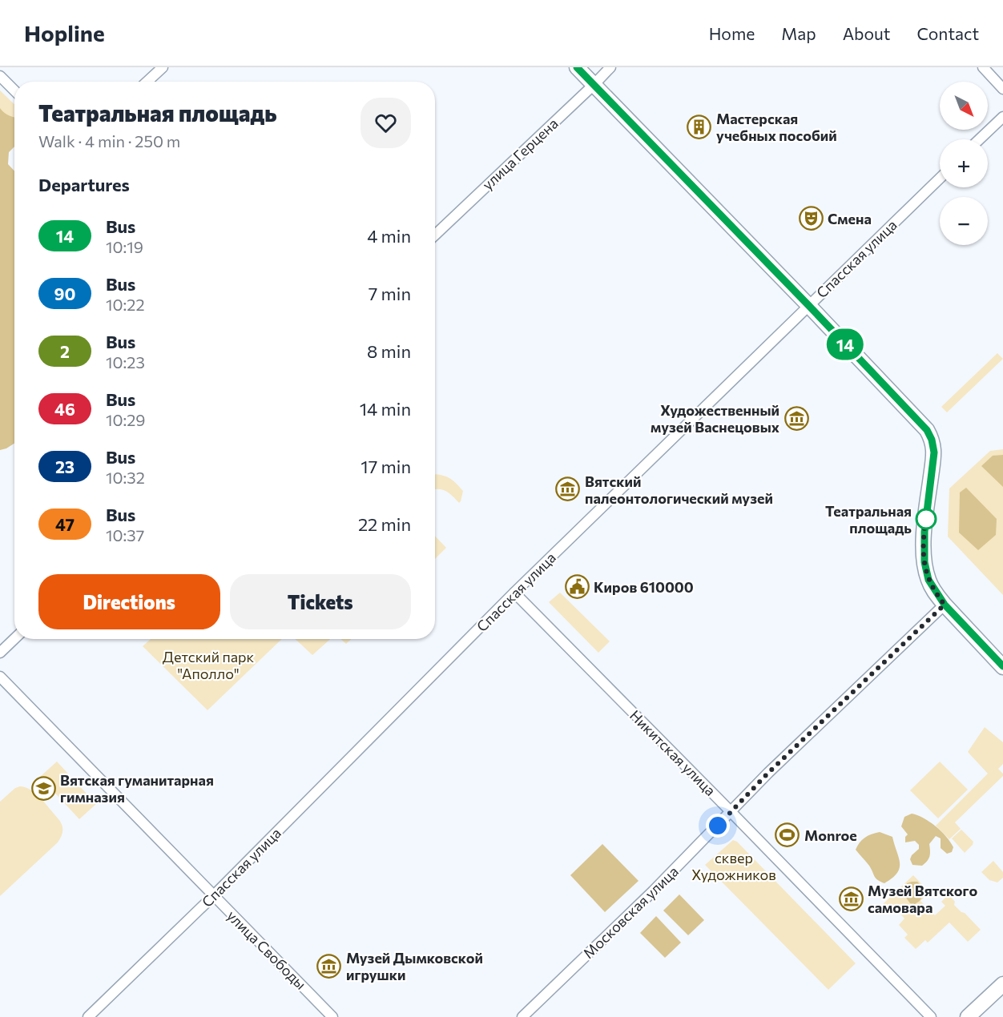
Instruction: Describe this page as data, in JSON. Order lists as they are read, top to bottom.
{
  "streets": {
    "street": [
      "улица Герцена",
      "Спасская улица",
      "Никитская улица",
      "Московская улица",
      "улица Свободы"
    ]
  },
  "crossings": [
    ["Спасская улица", "Никитская улица"],
    ["Спасская улица", "улица Свободы"],
    ["Никитская улица", "Московская улица"]
  ],
  "parks": ["Детский парк \"Аполло\"", "сквер Художников"],
  "places": {
    "building": ["Мастерская учебных пособий"],
    "theatre": ["Смена"],
    "museum": [
      "Художественный музей Васнецовых",
      "Вятский палеонтологический музей",
      "Музей Вятского самовара",
      "Музей Дымковской игрушки"
    ],
    "other": ["Театральная площадь"],
    "public building": ["Киров 610000"],
    "school or university": ["Вятская гуманитарная гимназия"],
    "sports": ["Monroe"]
  },
  "lines": ["bus line 14"],
  "north": "bottom right",
  "page": {
    "header": "Hopline",
    "nav": [
      "Home",
      "Map",
      "About",
      "Contact"
    ],
    "on_map": "14",
    "map_buttons": ["+", "−"],
    "heading": [
      ["Театральная площадь", "Walk · 4 min · 250 m"],
      "Departures"
    ],
    "list": [
      {
        "mark": "14",
        "name": "Bus",
        "note": "10:19",
        "value": "4 min"
      },
      {
        "mark": "90",
        "name": "Bus",
        "note": "10:22",
        "value": "7 min"
      },
      {
        "mark": "2",
        "name": "Bus",
        "note": "10:23",
        "value": "8 min"
      },
      {
        "mark": "46",
        "name": "Bus",
        "note": "10:29",
        "value": "14 min"
      },
      {
        "mark": "23",
        "name": "Bus",
        "note": "10:32",
        "value": "17 min"
      },
      {
        "mark": "47",
        "name": "Bus",
        "note": "10:37",
        "value": "22 min"
      }
    ],
    "buttons": ["Directions", "Tickets"]
  }
}
